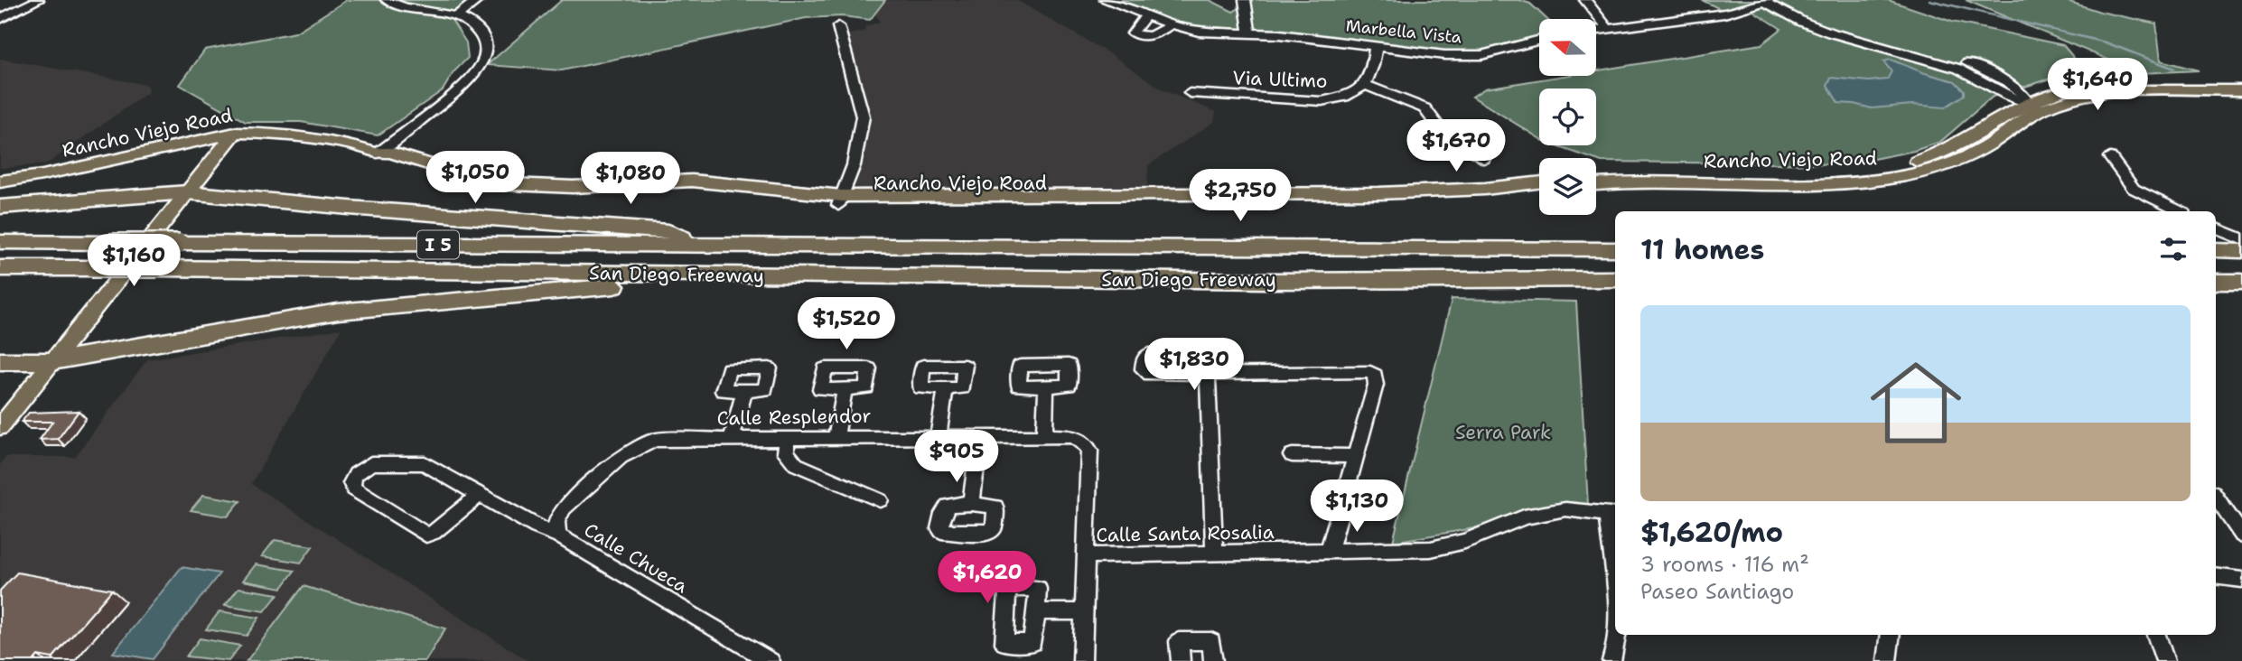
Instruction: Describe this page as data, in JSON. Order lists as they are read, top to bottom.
{
  "streets": {
    "highway": ["I 5", "San Diego Freeway"],
    "main road": ["Rancho Viejo Road"],
    "street": [
      "Marbella Vista",
      "Via Ultimo",
      "Calle Resplendor",
      "Calle Santa Rosalia",
      "Calle Chueca"
    ]
  },
  "crossings": [
    ["Calle Resplendor", "Calle Santa Rosalia"],
    ["Calle Resplendor", "Calle Chueca"]
  ],
  "parks": ["Serra Park"],
  "north": "left",
  "page": {
    "price": [
      "$1,640",
      "$1,670",
      "$1,050",
      "$1,080",
      "$2,750",
      "$1,160",
      "$1,520",
      "$1,830",
      "$905",
      "$1,130",
      "$1,620"
    ],
    "heading": "11 homes",
    "list": [
      {
        "name": "$1,620/mo",
        "note": "3 rooms · 116 m² · Paseo Santiago"
      }
    ]
  }
}
